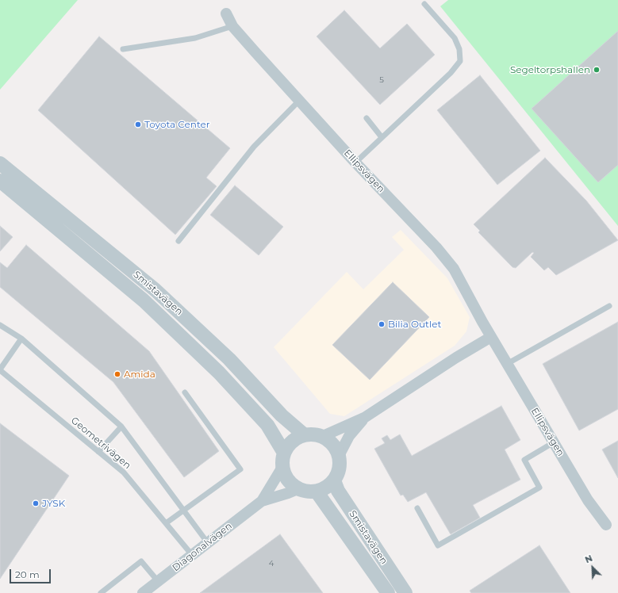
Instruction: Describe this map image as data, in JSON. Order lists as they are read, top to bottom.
{
  "streets": {
    "street": ["Ellipsvägen", "Smistavägen", "Diagonalvägen"],
    "lane": ["Geometrivägen"]
  },
  "crossings": [
    ["Smistavägen", "Diagonalvägen"],
    ["Geometrivägen", "Diagonalvägen"]
  ],
  "places": [
    "Segeltorpshallen",
    "Toyota Center",
    "Bilia Outlet",
    "Amida",
    "JYSK"
  ],
  "house_numbers": ["5", "4"],
  "scale_bar": "20 m",
  "north": "top left"
}
